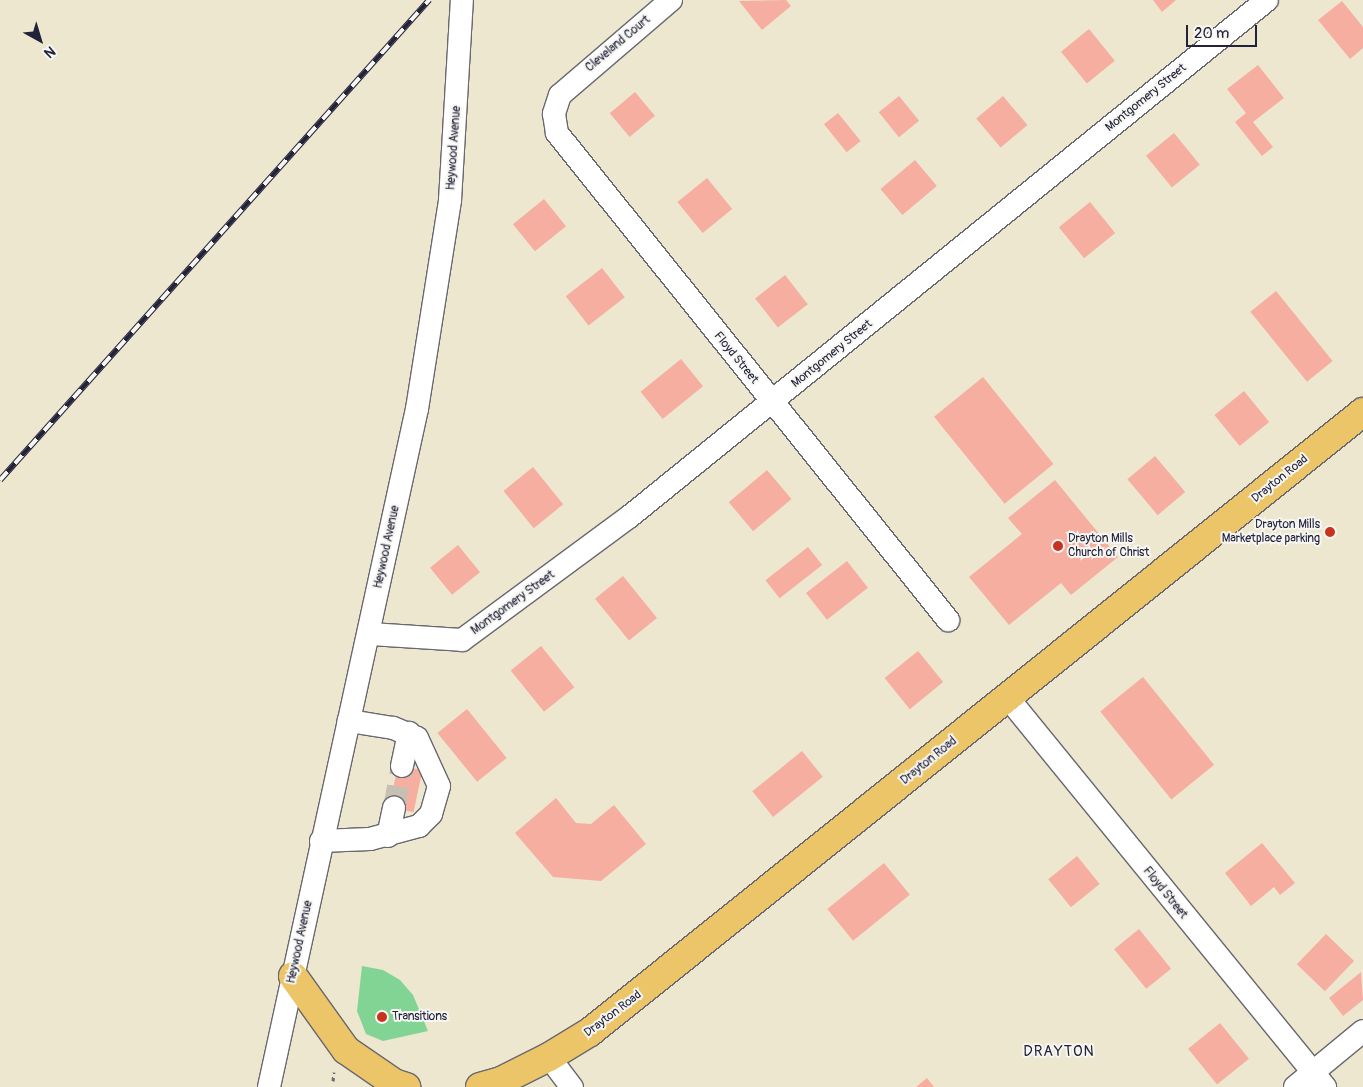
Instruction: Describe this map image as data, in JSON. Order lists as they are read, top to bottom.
{
  "streets": {
    "main road": ["Drayton Road"],
    "street": [
      "Cleveland Court",
      "Montgomery Street",
      "Heywood Avenue",
      "Floyd Street"
    ]
  },
  "crossings": [
    ["Cleveland Court", "Floyd Street"],
    ["Montgomery Street", "Heywood Avenue"],
    ["Montgomery Street", "Floyd Street"],
    ["Floyd Street", "Drayton Road"]
  ],
  "districts": ["DRAYTON"],
  "places": ["Drayton Mills Marketplace parking", "Drayton Mills Church of Christ", "Transitions"],
  "scale_bar": "20 m",
  "north": "bottom right"
}
